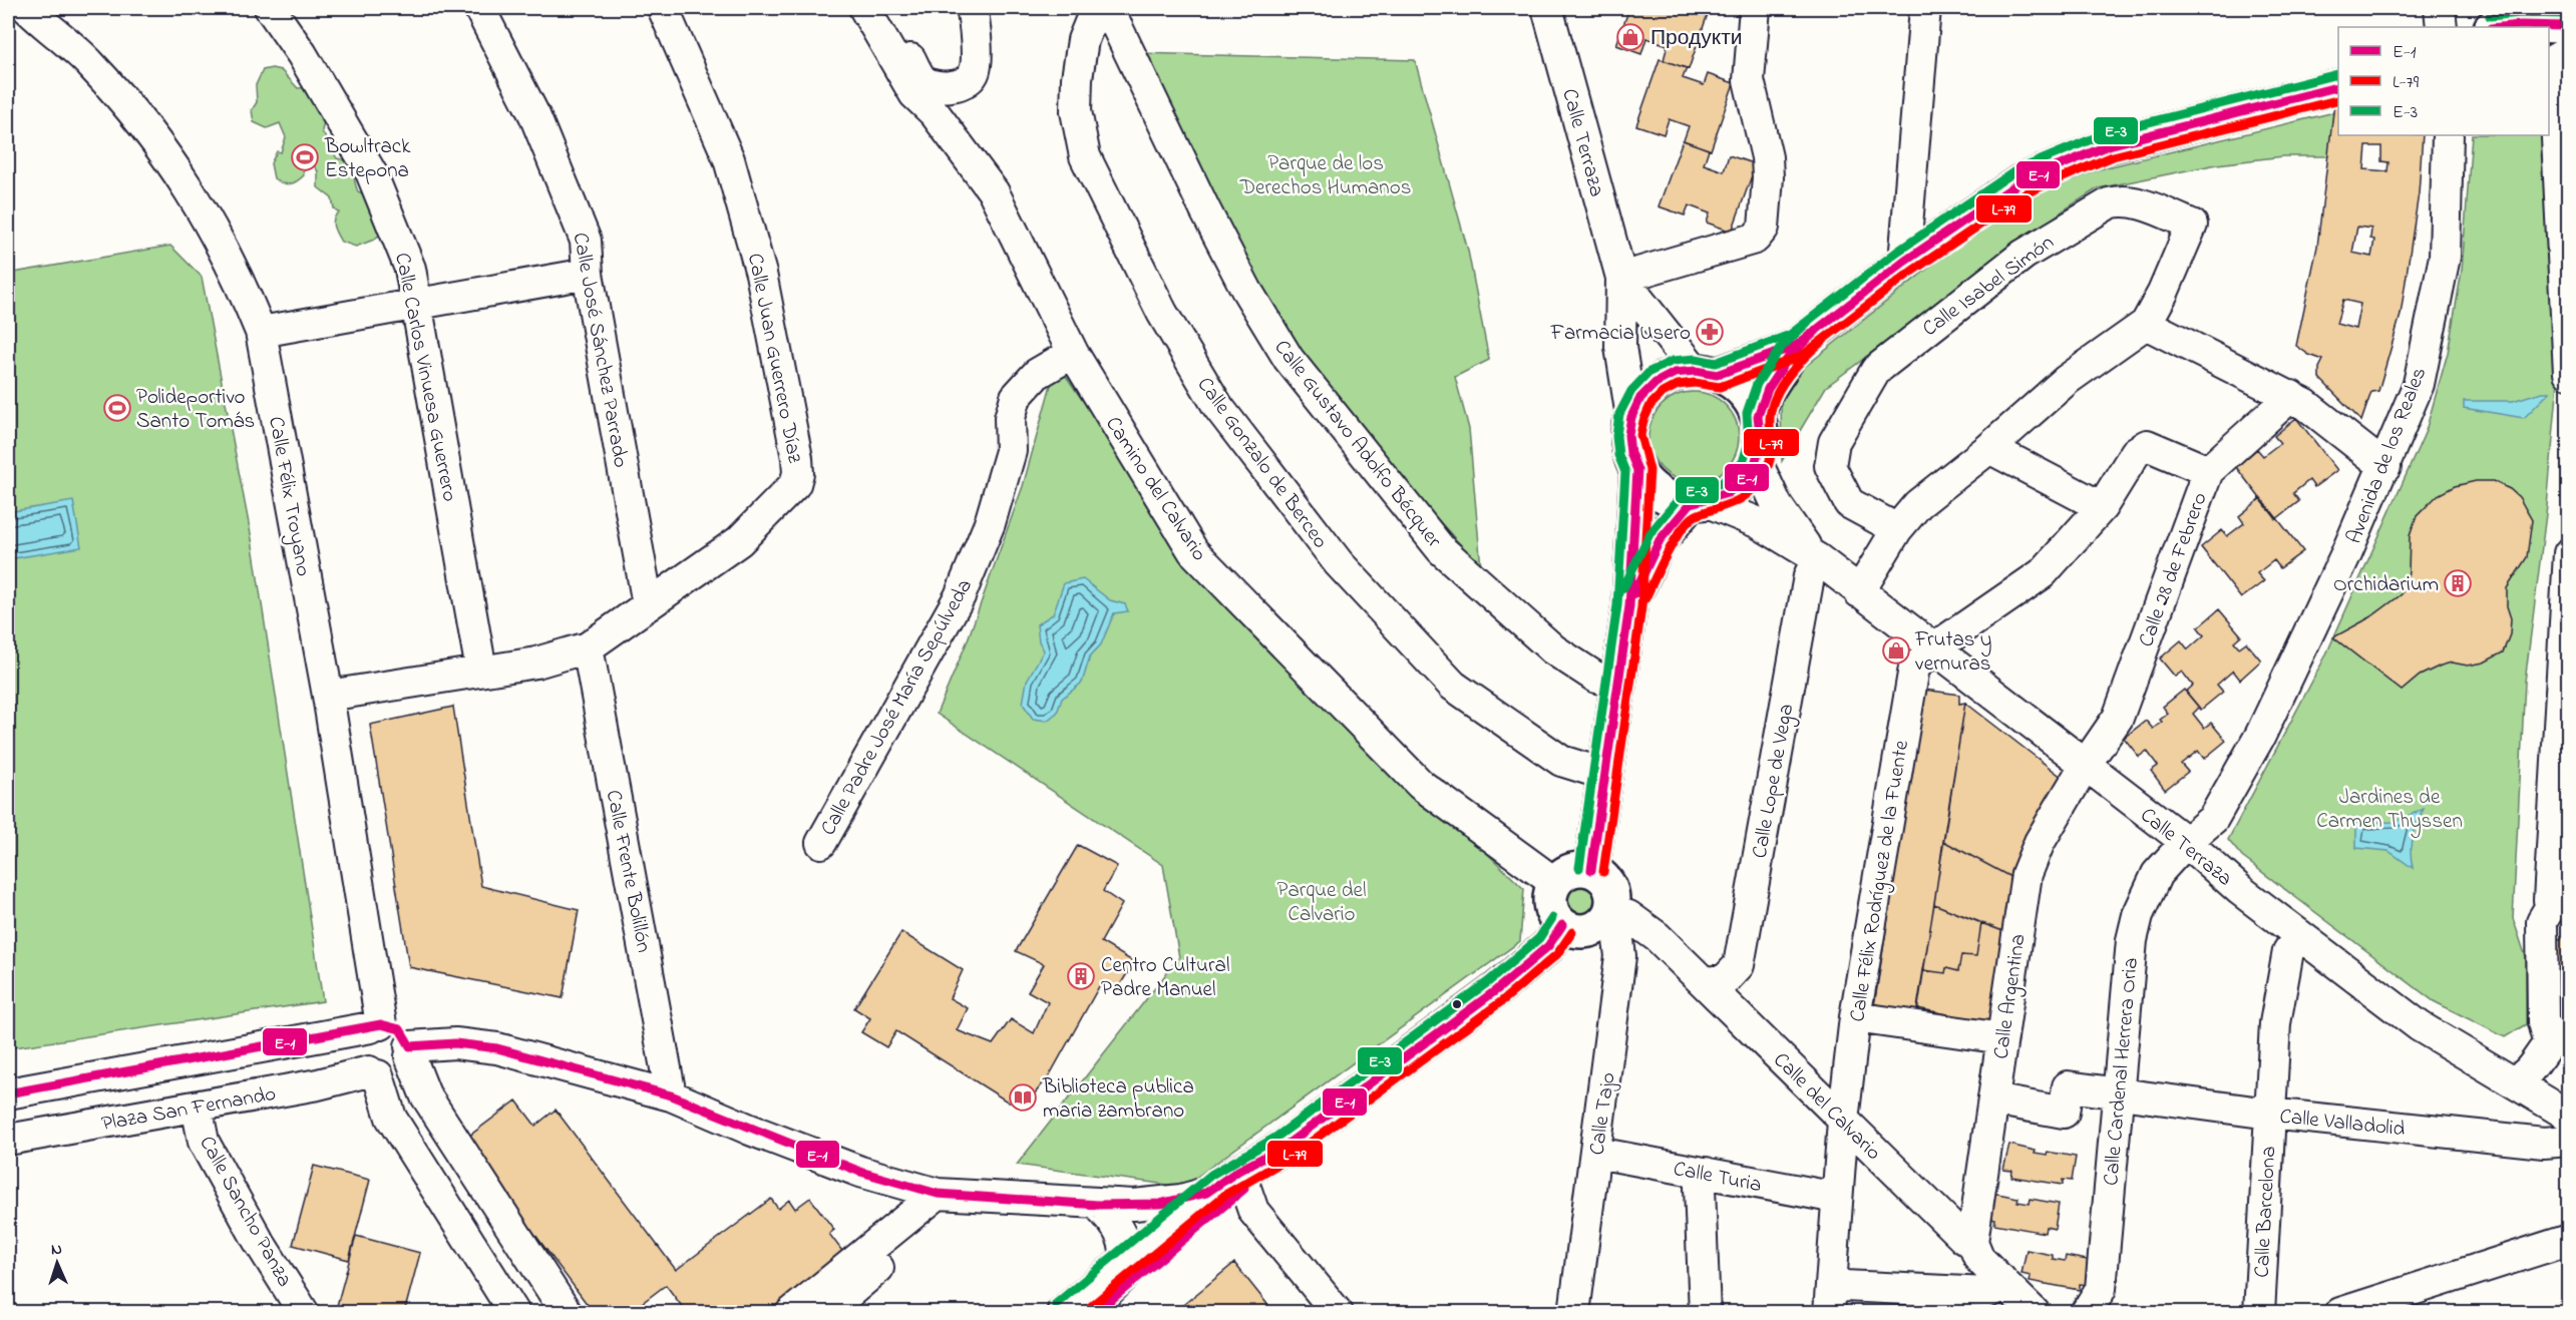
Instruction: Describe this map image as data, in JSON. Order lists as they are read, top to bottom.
{
  "streets": {
    "street": [
      "Calle Terraza",
      "Calle Isabel Simón",
      "Calle José Sánchez Parrado",
      "Calle Juan Guerrero Díaz",
      "Calle Carlos Vinuesa Guerrero",
      "Calle Gustavo Adolfo Bécquer",
      "Avenida de los Reales",
      "Calle Gonzalo de Berceo",
      "Camino del Calvario",
      "Calle Félix Troyano",
      "Calle 28 de Febrero",
      "Calle Padre José María Sepúlveda",
      "Calle Lope de Vega",
      "Calle Frente Bolillón",
      "Calle Félix Rodríguez de la Fuente",
      "Calle Argentina",
      "Calle Cardenal Herrera Oria",
      "Calle del Calvario",
      "Plaza San Fernando",
      "Calle Tajo",
      "Calle Valladolid",
      "Calle Turia",
      "Calle Sancho Panza",
      "Calle Barcelona"
    ]
  },
  "crossings": [
    ["Calle Terraza", "Calle Isabel Simón"],
    ["Calle Terraza", "Avenida de los Reales"],
    ["Calle Terraza", "Calle 28 de Febrero"],
    ["Calle Terraza", "Calle Lope de Vega"],
    ["Calle Terraza", "Calle Félix Rodríguez de la Fuente"],
    ["Calle Terraza", "Calle Argentina"],
    ["Calle Terraza", "Calle Cardenal Herrera Oria"],
    ["Calle Terraza", "Calle Barcelona"],
    ["Calle José Sánchez Parrado", "Calle Juan Guerrero Díaz"],
    ["Calle Juan Guerrero Díaz", "Calle Carlos Vinuesa Guerrero"],
    ["Calle Juan Guerrero Díaz", "Calle Félix Troyano"],
    ["Calle Juan Guerrero Díaz", "Calle Frente Bolillón"],
    ["Avenida de los Reales", "Calle Cardenal Herrera Oria"],
    ["Camino del Calvario", "Calle Padre José María Sepúlveda"],
    ["Camino del Calvario", "Calle del Calvario"],
    ["Camino del Calvario", "Calle Tajo"],
    ["Calle Félix Troyano", "Plaza San Fernando"],
    ["Calle 28 de Febrero", "Calle Félix Rodríguez de la Fuente"],
    ["Calle 28 de Febrero", "Calle Argentina"],
    ["Calle Lope de Vega", "Calle del Calvario"],
    ["Calle Félix Rodríguez de la Fuente", "Calle del Calvario"],
    ["Calle Félix Rodríguez de la Fuente", "Calle Turia"],
    ["Calle Argentina", "Calle del Calvario"],
    ["Calle Argentina", "Calle Valladolid"],
    ["Calle Cardenal Herrera Oria", "Calle Valladolid"],
    ["Calle del Calvario", "Calle Tajo"],
    ["Plaza San Fernando", "Calle Sancho Panza"],
    ["Calle Tajo", "Calle Turia"],
    ["Calle Valladolid", "Calle Barcelona"]
  ],
  "parks": ["Parque de los Derechos Humanos", "Jardines de Carmen Thyssen", "Parque del Calvario"],
  "places": {
    "shop": ["Продукти", "Frutas y vernuras"],
    "sports": ["Bowltrack Estepona", "Polideportivo Santo Tomás"],
    "pharmacy": ["Farmacia Usero"],
    "building": ["Orchidarium", "Centro Cultural Padre Manuel"],
    "library": ["Biblioteca publica maria zambrano"]
  },
  "lines": ["transit line E-3", "transit line E-1", "transit line L-79"],
  "legend": ["E-1", "L-79", "E-3"],
  "north": "top"
}
